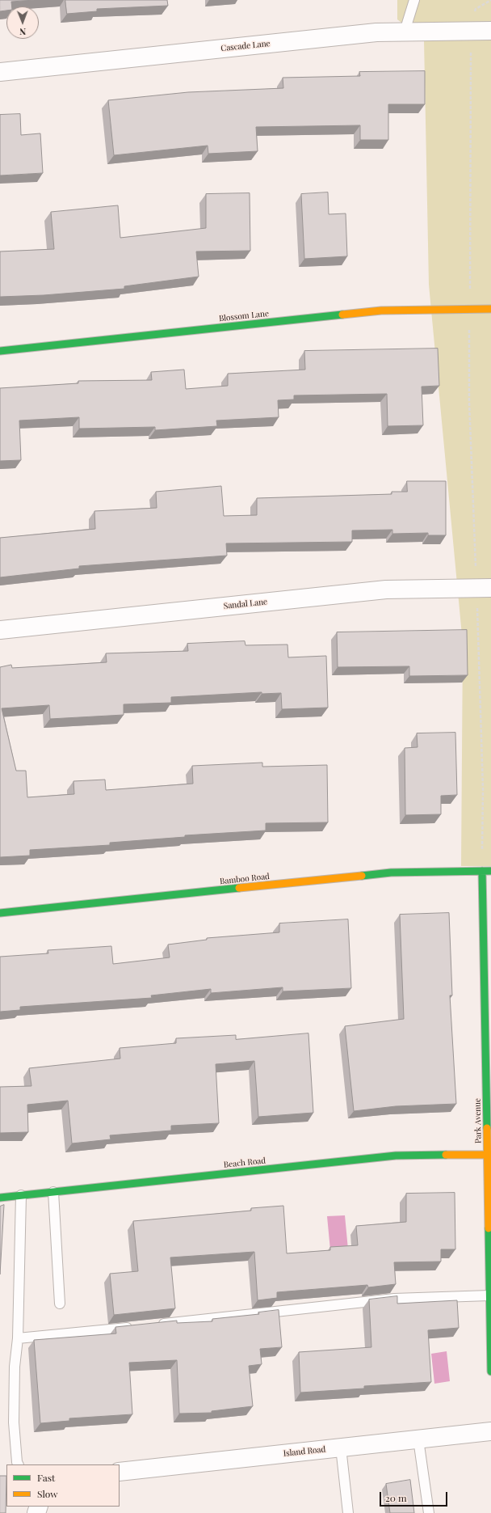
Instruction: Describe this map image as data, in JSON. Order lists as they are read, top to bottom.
{
  "streets": {
    "street": [
      "Cascade Lane",
      "Blossom Lane",
      "Sandal Lane",
      "Bamboo Road",
      "Park Avenue",
      "Beach Road",
      "Island Road"
    ]
  },
  "crossings": [
    ["Bamboo Road", "Park Avenue"],
    ["Park Avenue", "Beach Road"]
  ],
  "legend": ["Fast", "Slow"],
  "scale_bar": "20 m",
  "north": "bottom"
}
